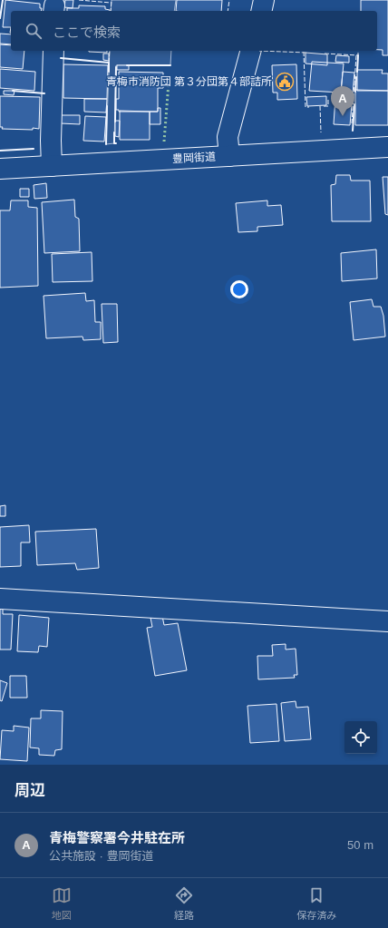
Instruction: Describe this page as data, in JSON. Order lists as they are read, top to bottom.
{
  "streets": {
    "main road": ["豊岡街道"]
  },
  "places": {
    "public building": ["青梅市消防団 第３分団第４部詰所"]
  },
  "page": {
    "search": "ここで検索",
    "pins": "A",
    "heading": "周辺",
    "list": [
      {
        "mark": "A",
        "name": "青梅警察署今井駐在所",
        "note": "公共施設 · 豊岡街道",
        "value": "50 m"
      }
    ],
    "nav": ["地図", "経路", "保存済み"]
  }
}
